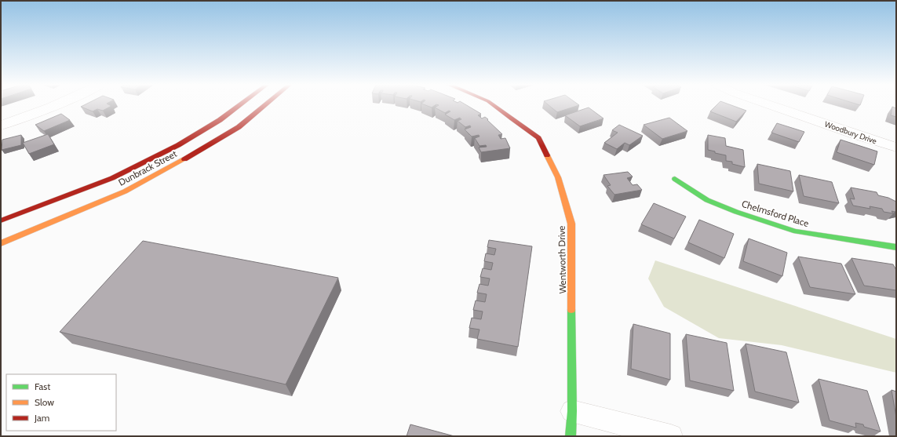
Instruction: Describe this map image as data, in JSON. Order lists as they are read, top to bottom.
{
  "streets": {
    "street": [
      "Woodbury Drive",
      "Dunbrack Street",
      "Chelmsford Place",
      "Wentworth Drive"
    ]
  },
  "legend": ["Fast", "Slow", "Jam"]
}
